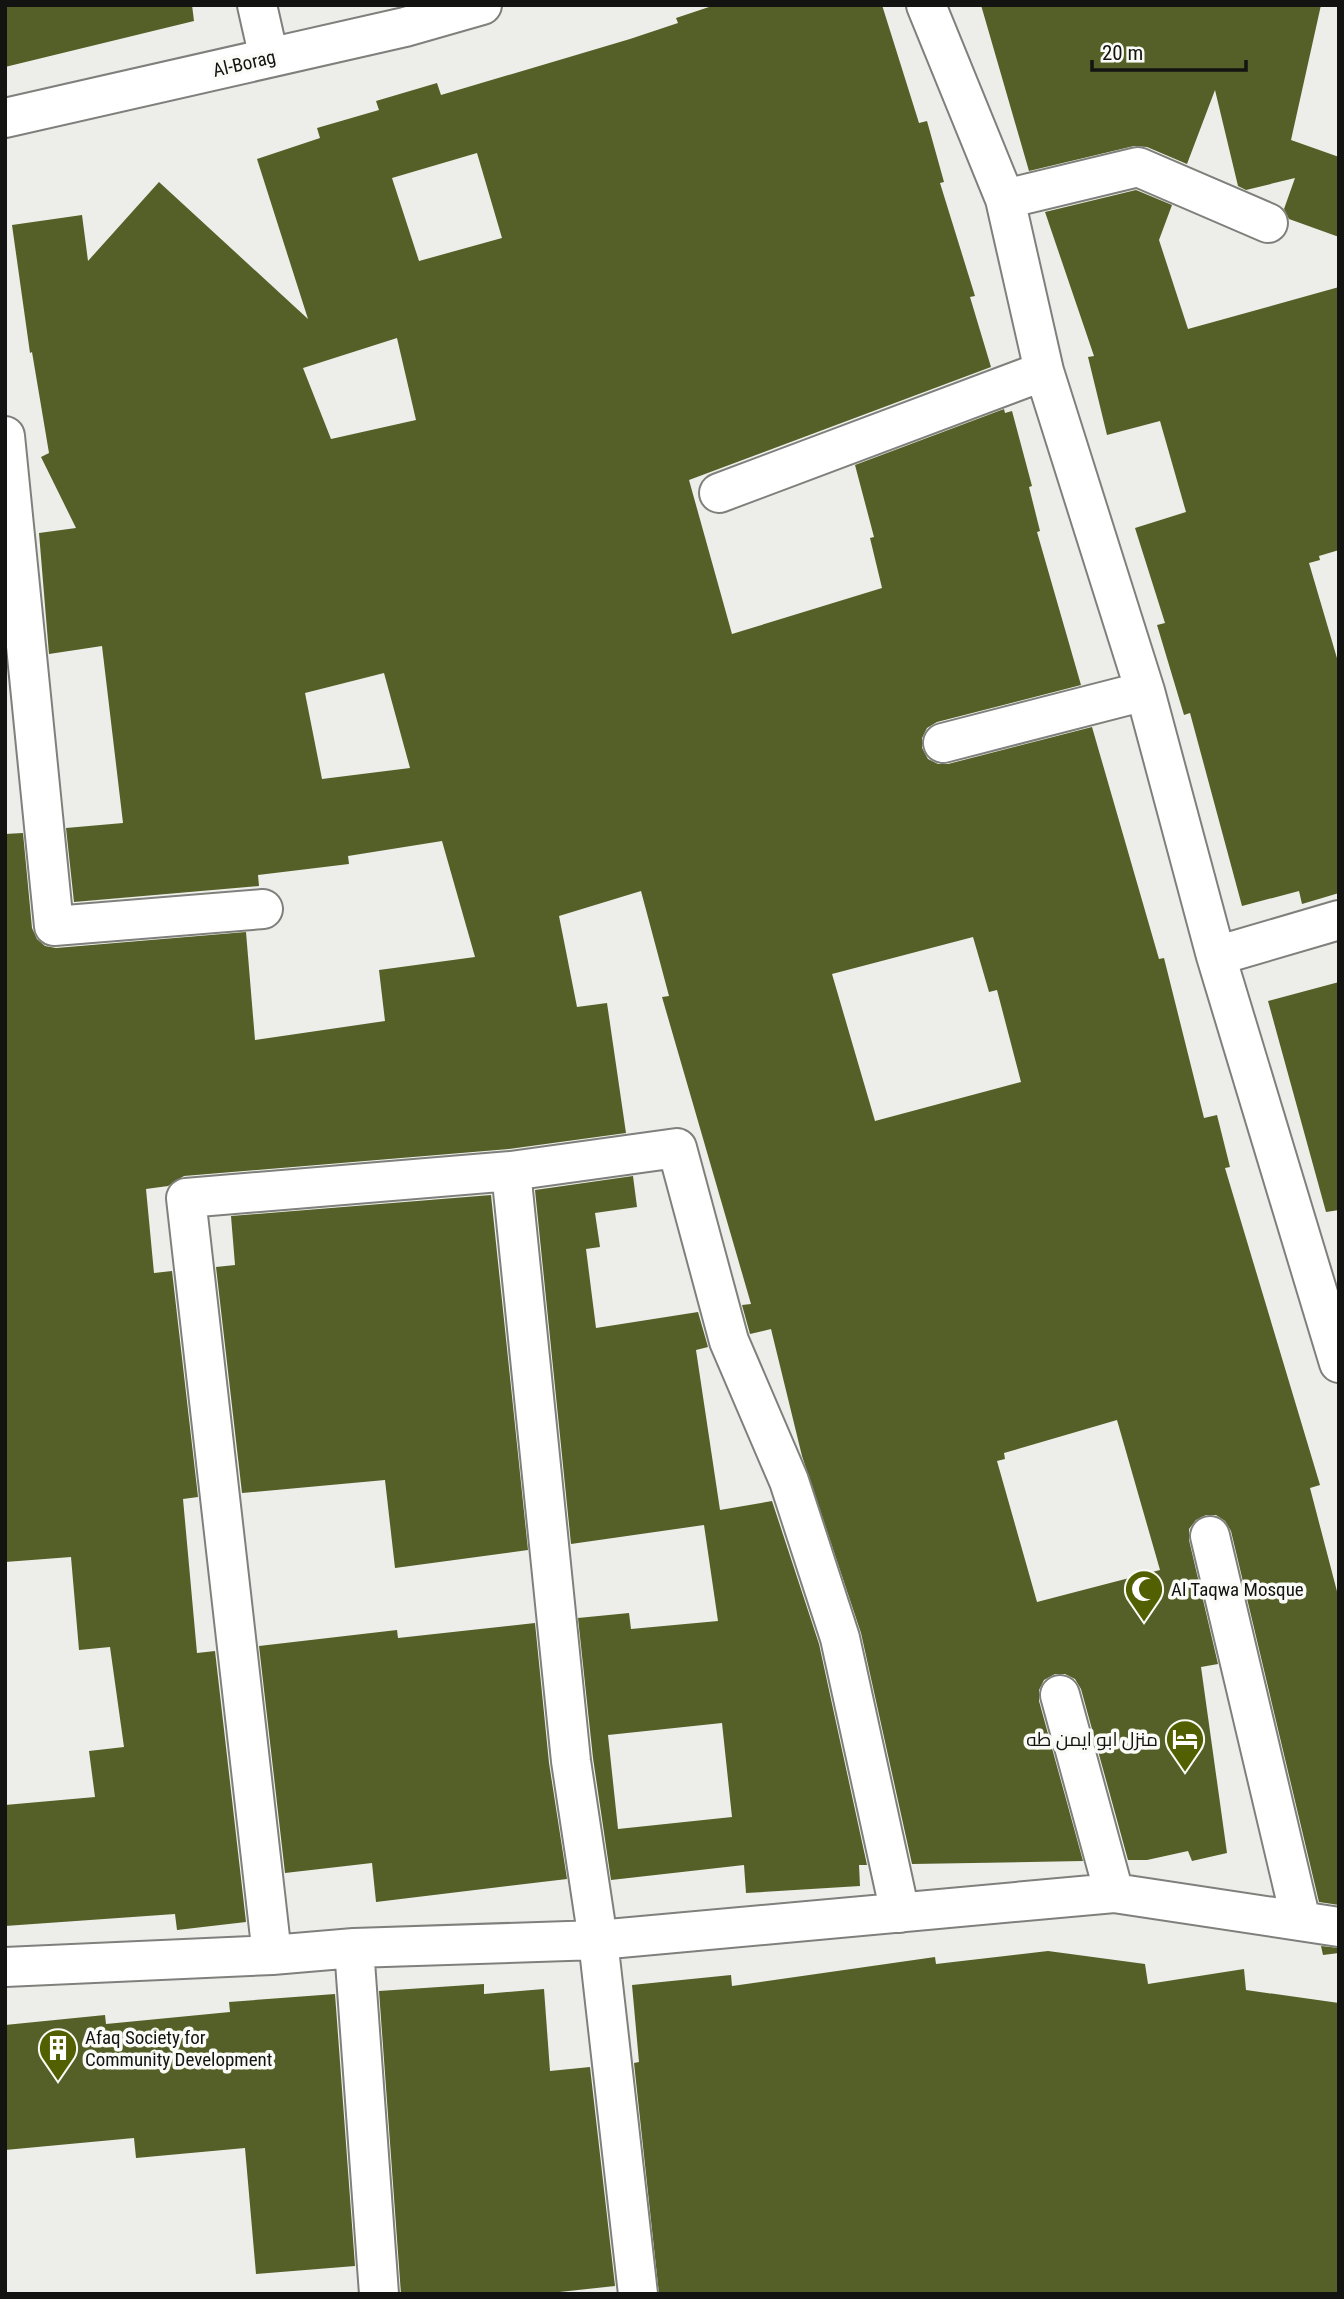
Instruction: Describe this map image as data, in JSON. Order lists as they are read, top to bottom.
{
  "streets": {
    "street": ["Al-Borag"]
  },
  "places": {
    "mosque": ["Al Taqwa Mosque"],
    "hotel": ["منزل ابو ايمن طه"],
    "building": ["Afaq Society for Community Development"]
  },
  "scale_bar": "20 m"
}
